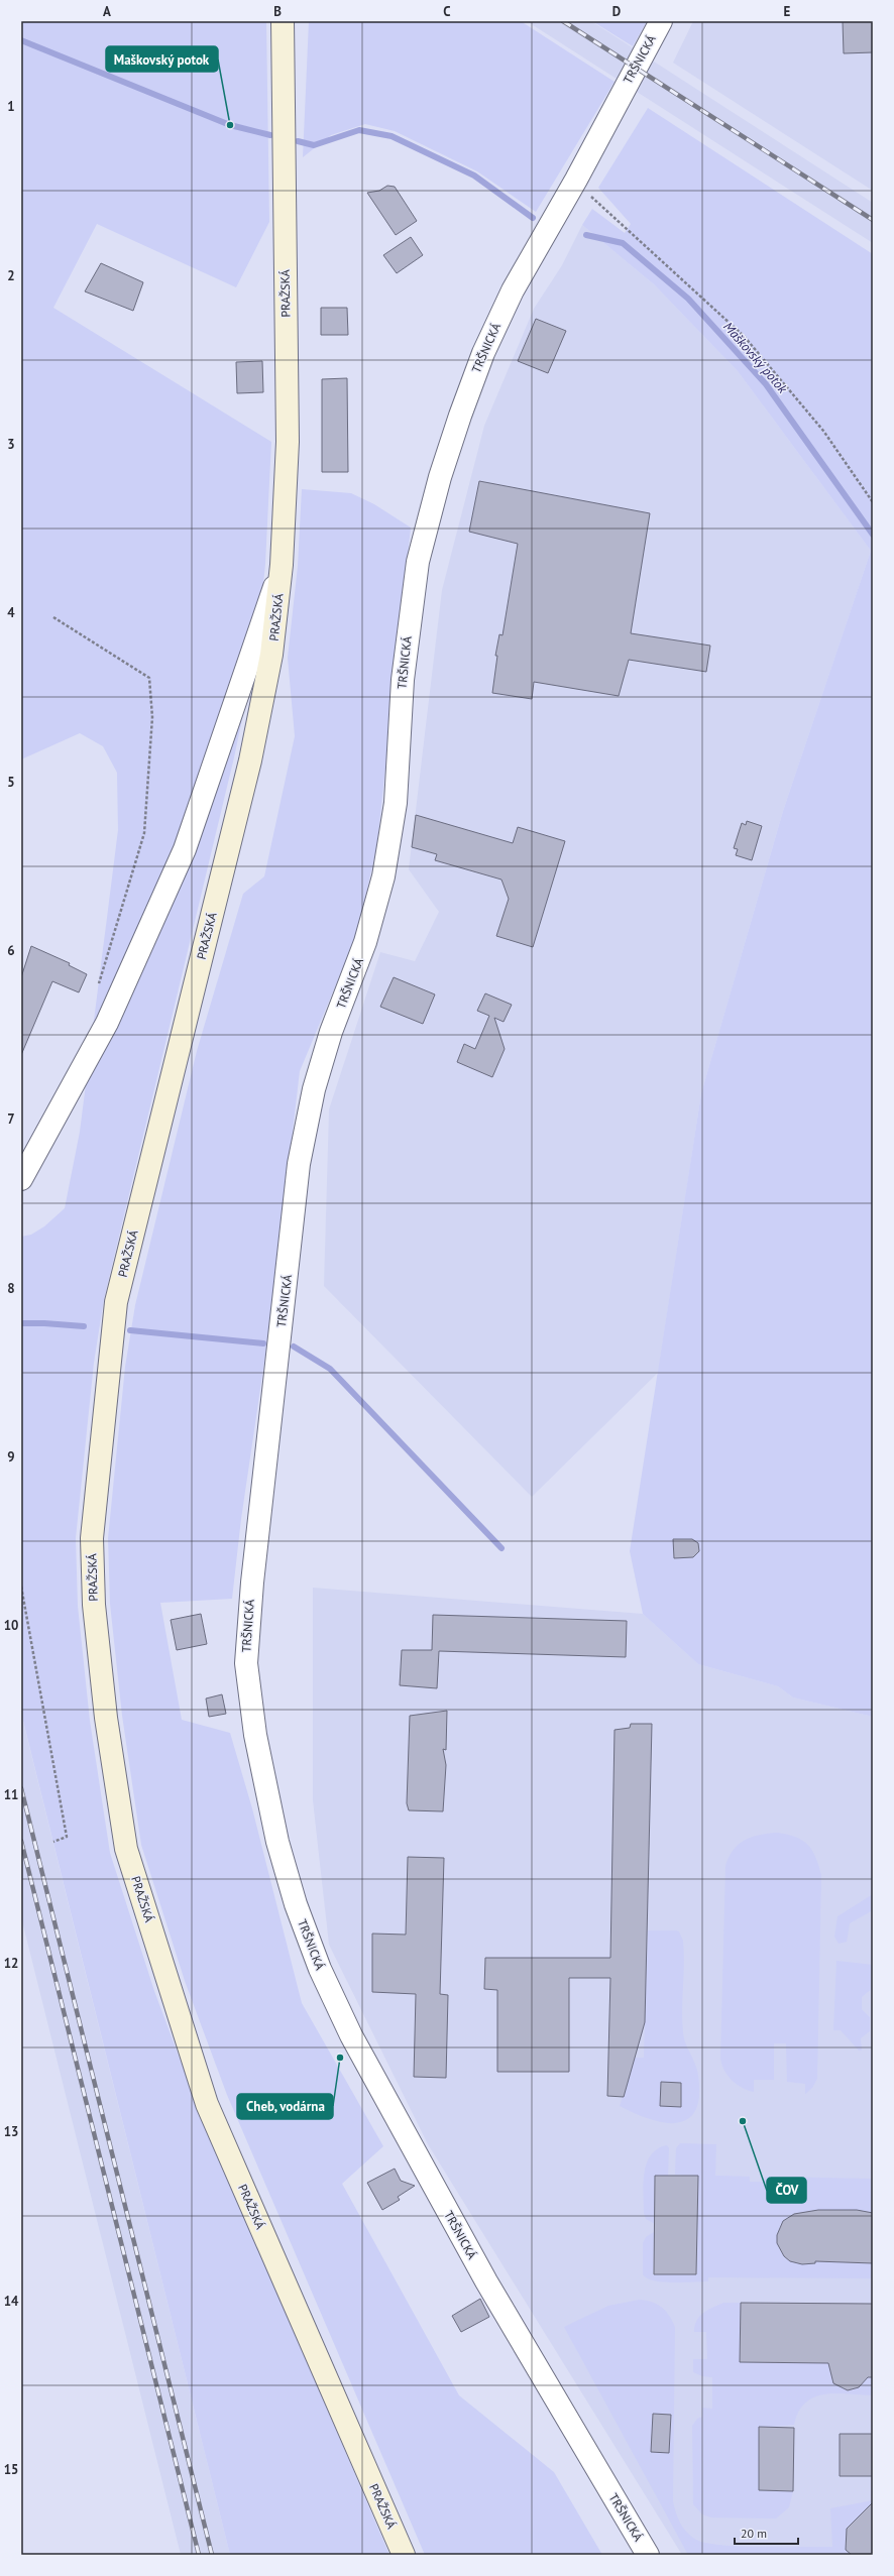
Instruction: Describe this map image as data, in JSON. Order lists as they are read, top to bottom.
{
  "streets": {
    "main road": ["PRAŽSKÁ"],
    "street": ["TRŠNICKÁ"]
  },
  "water": ["Maškovský potok"],
  "places": ["Maškovský potok", "Cheb, vodárna", "ČOV"],
  "scale_bar": "20 m",
  "grid": {
    "columns": [
      "A",
      "B",
      "C",
      "D",
      "E"
    ],
    "rows": [
      "1",
      "2",
      "3",
      "4",
      "5",
      "6",
      "7",
      "8",
      "9",
      "10",
      "11",
      "12",
      "13",
      "14",
      "15"
    ]
  }
}
